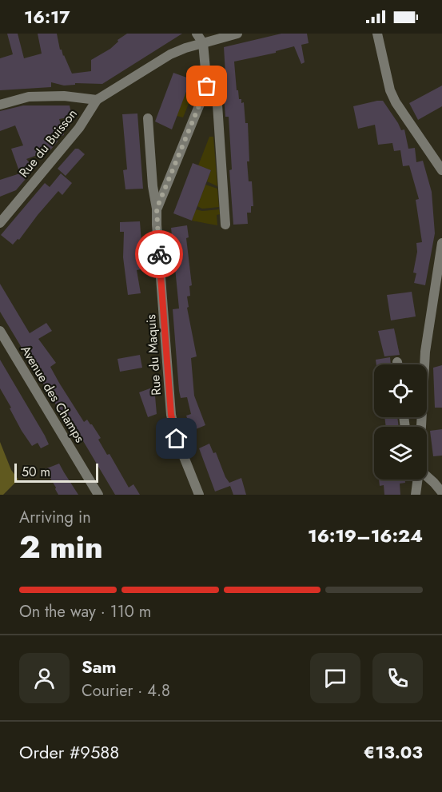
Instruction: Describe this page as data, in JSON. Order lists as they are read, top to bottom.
{
  "streets": {
    "street": ["Rue du Buisson", "Rue du Maquis", "Avenue des Champs"]
  },
  "scale_bar": "50 m",
  "page": {
    "status": "16:17",
    "scale": "50 m",
    "heading": ["2 min", "Arriving in", "16:19–16:24"],
    "panel": [
      "Sam",
      "Courier · 4.8",
      "Order #9588",
      "€13.03"
    ],
    "bar": "On the way · 110 m"
  }
}
